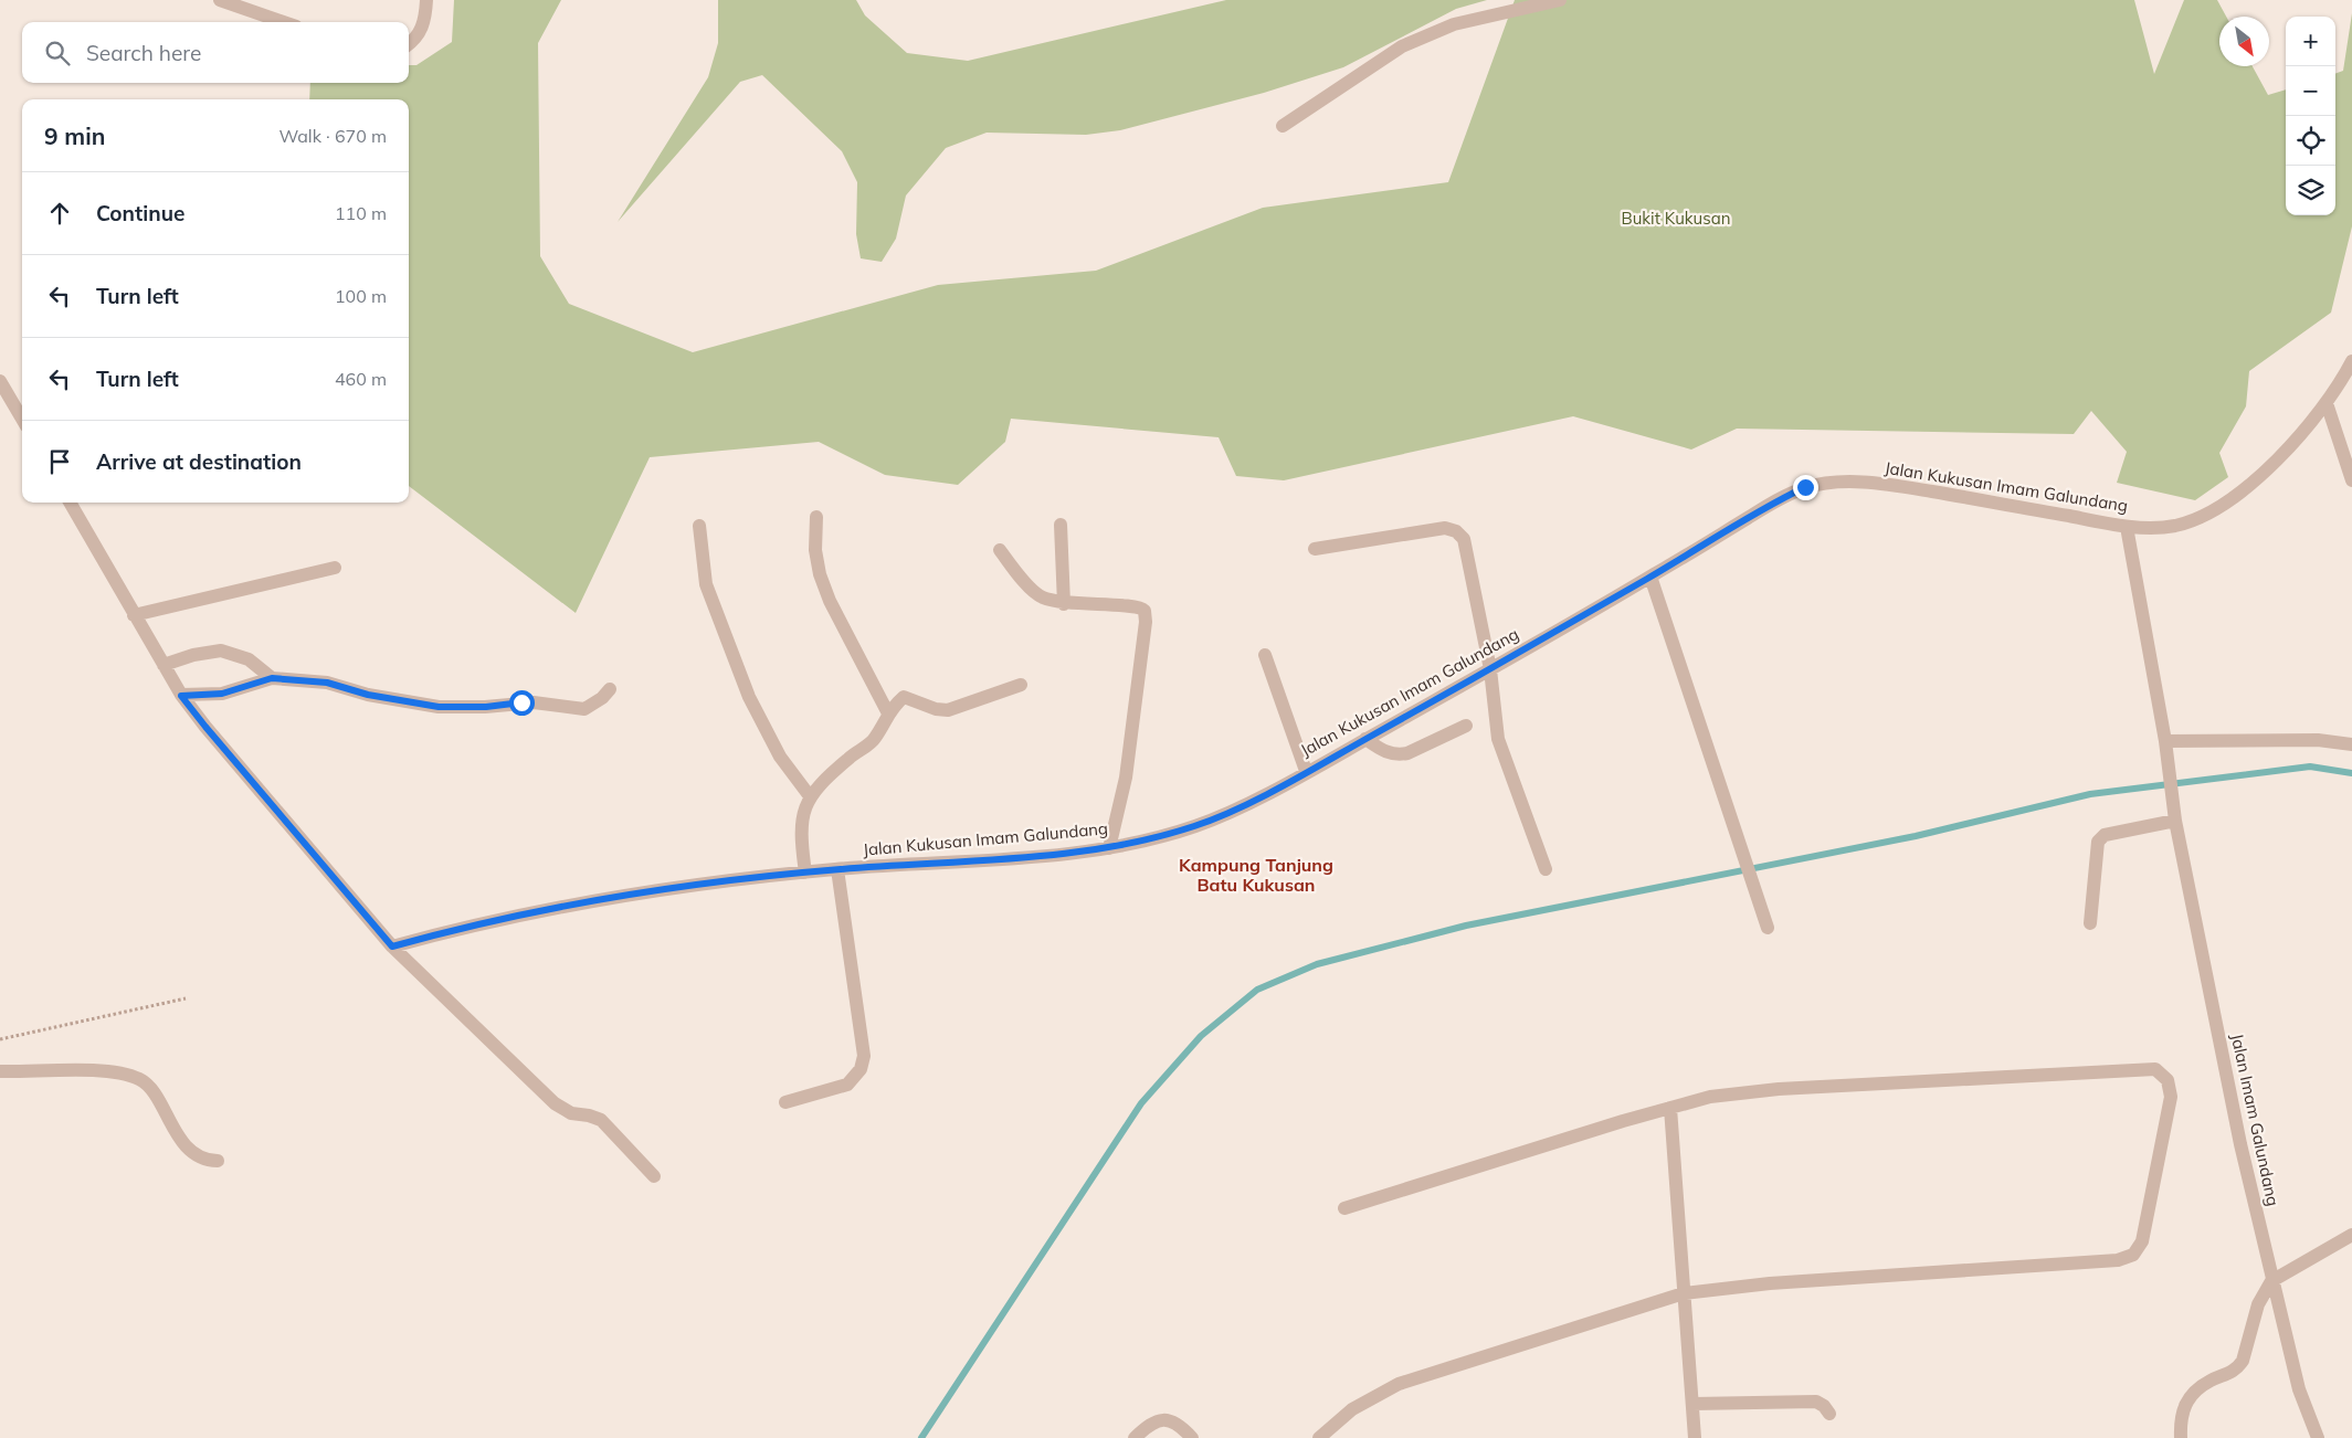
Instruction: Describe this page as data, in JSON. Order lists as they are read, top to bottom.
{
  "streets": {
    "street": ["Jalan Kukusan Imam Galundang", "Jalan Imam Galundang"]
  },
  "crossings": [
    ["Jalan Kukusan Imam Galundang", "Jalan Imam Galundang"]
  ],
  "districts": ["Kampung Tanjung Batu Kukusan"],
  "parks": ["Bukit Kukusan"],
  "north": "bottom right",
  "page": {
    "map_buttons": ["+", "−"],
    "search": "Search here",
    "heading": ["9 min", "Walk · 670 m"],
    "list": [
      ["Continue", "110 m"],
      ["Turn left", "100 m"],
      ["Turn left", "460 m"],
      "Arrive at destination"
    ]
  }
}
